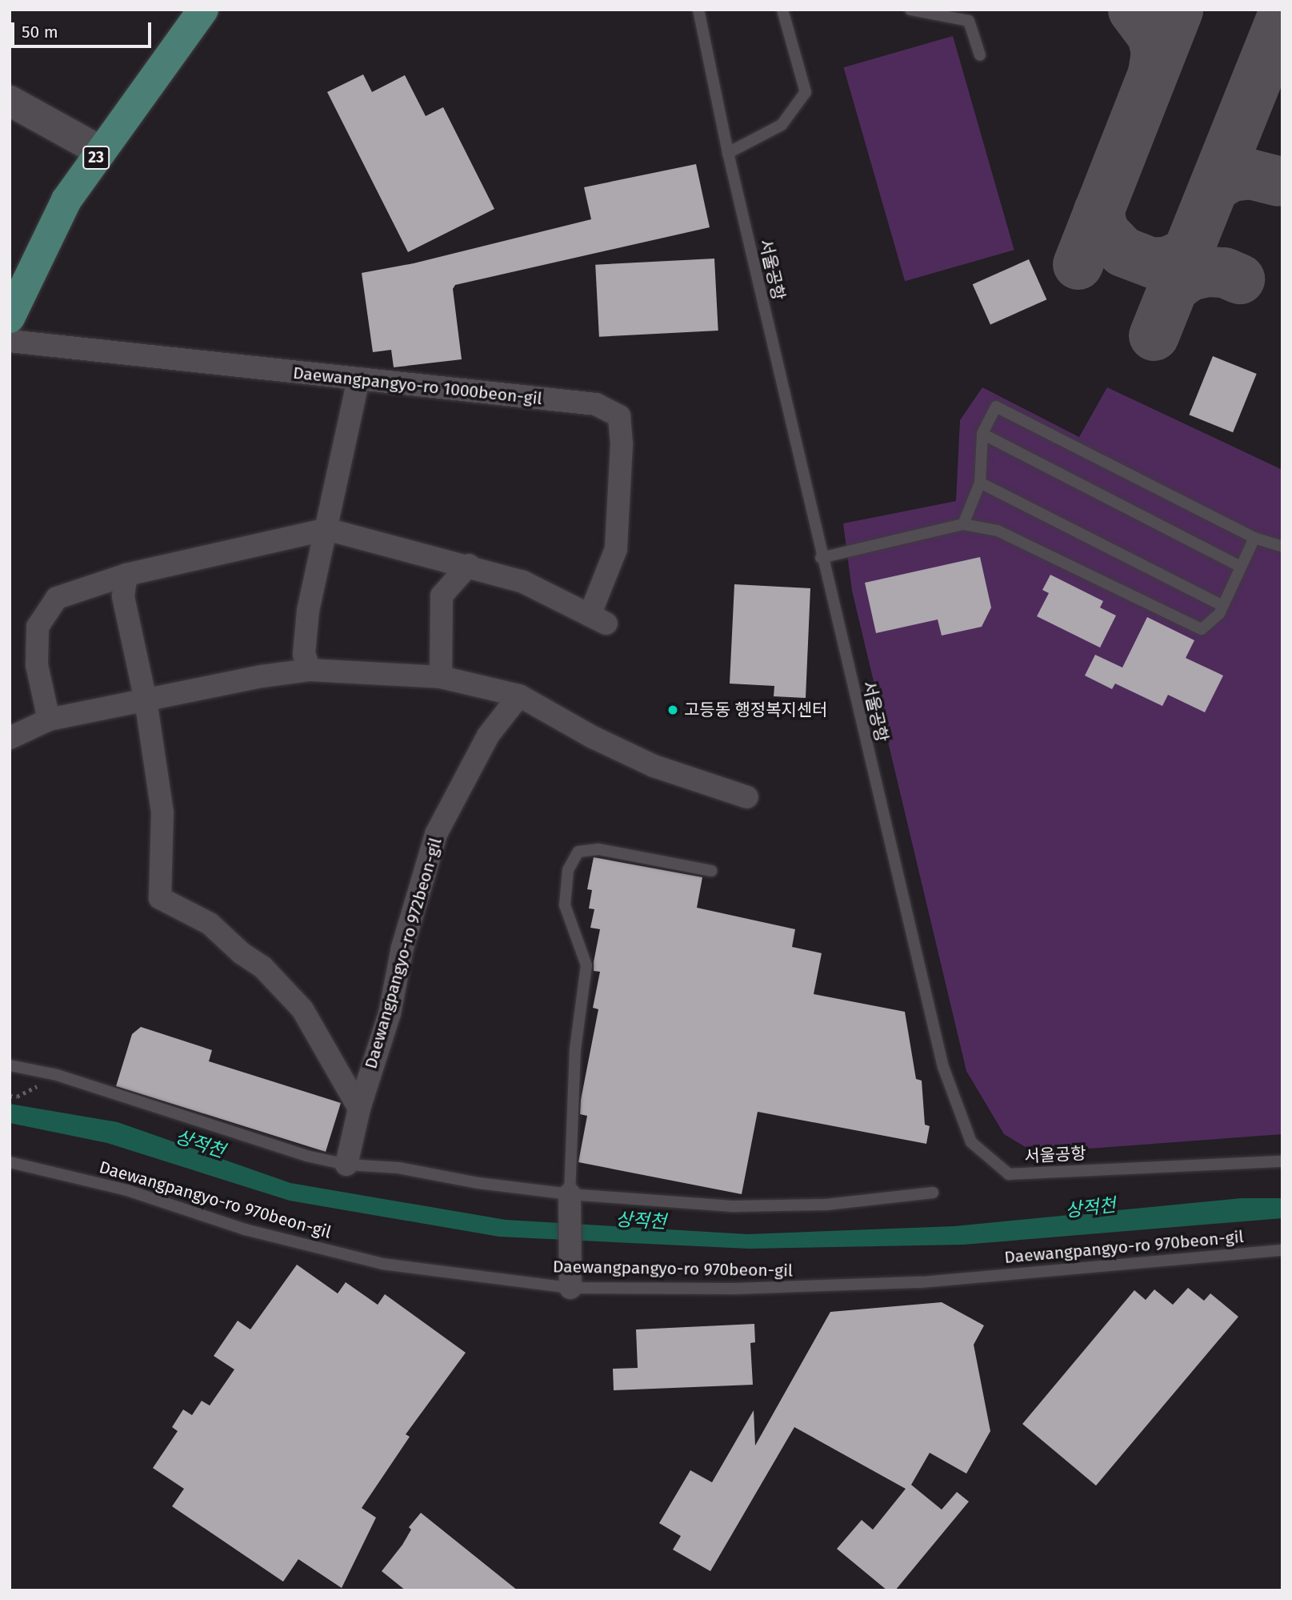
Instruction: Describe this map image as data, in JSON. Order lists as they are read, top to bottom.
{
  "streets": {
    "main road": ["23"],
    "street": ["Daewangpangyo-ro 1000beon-gil", "Daewangpangyo-ro 972beon-gil"],
    "lane": ["서울공항", "Daewangpangyo-ro 970beon-gil"]
  },
  "water": ["상적천"],
  "places": ["고등동 행정복지센터"],
  "scale_bar": "50 m"
}
